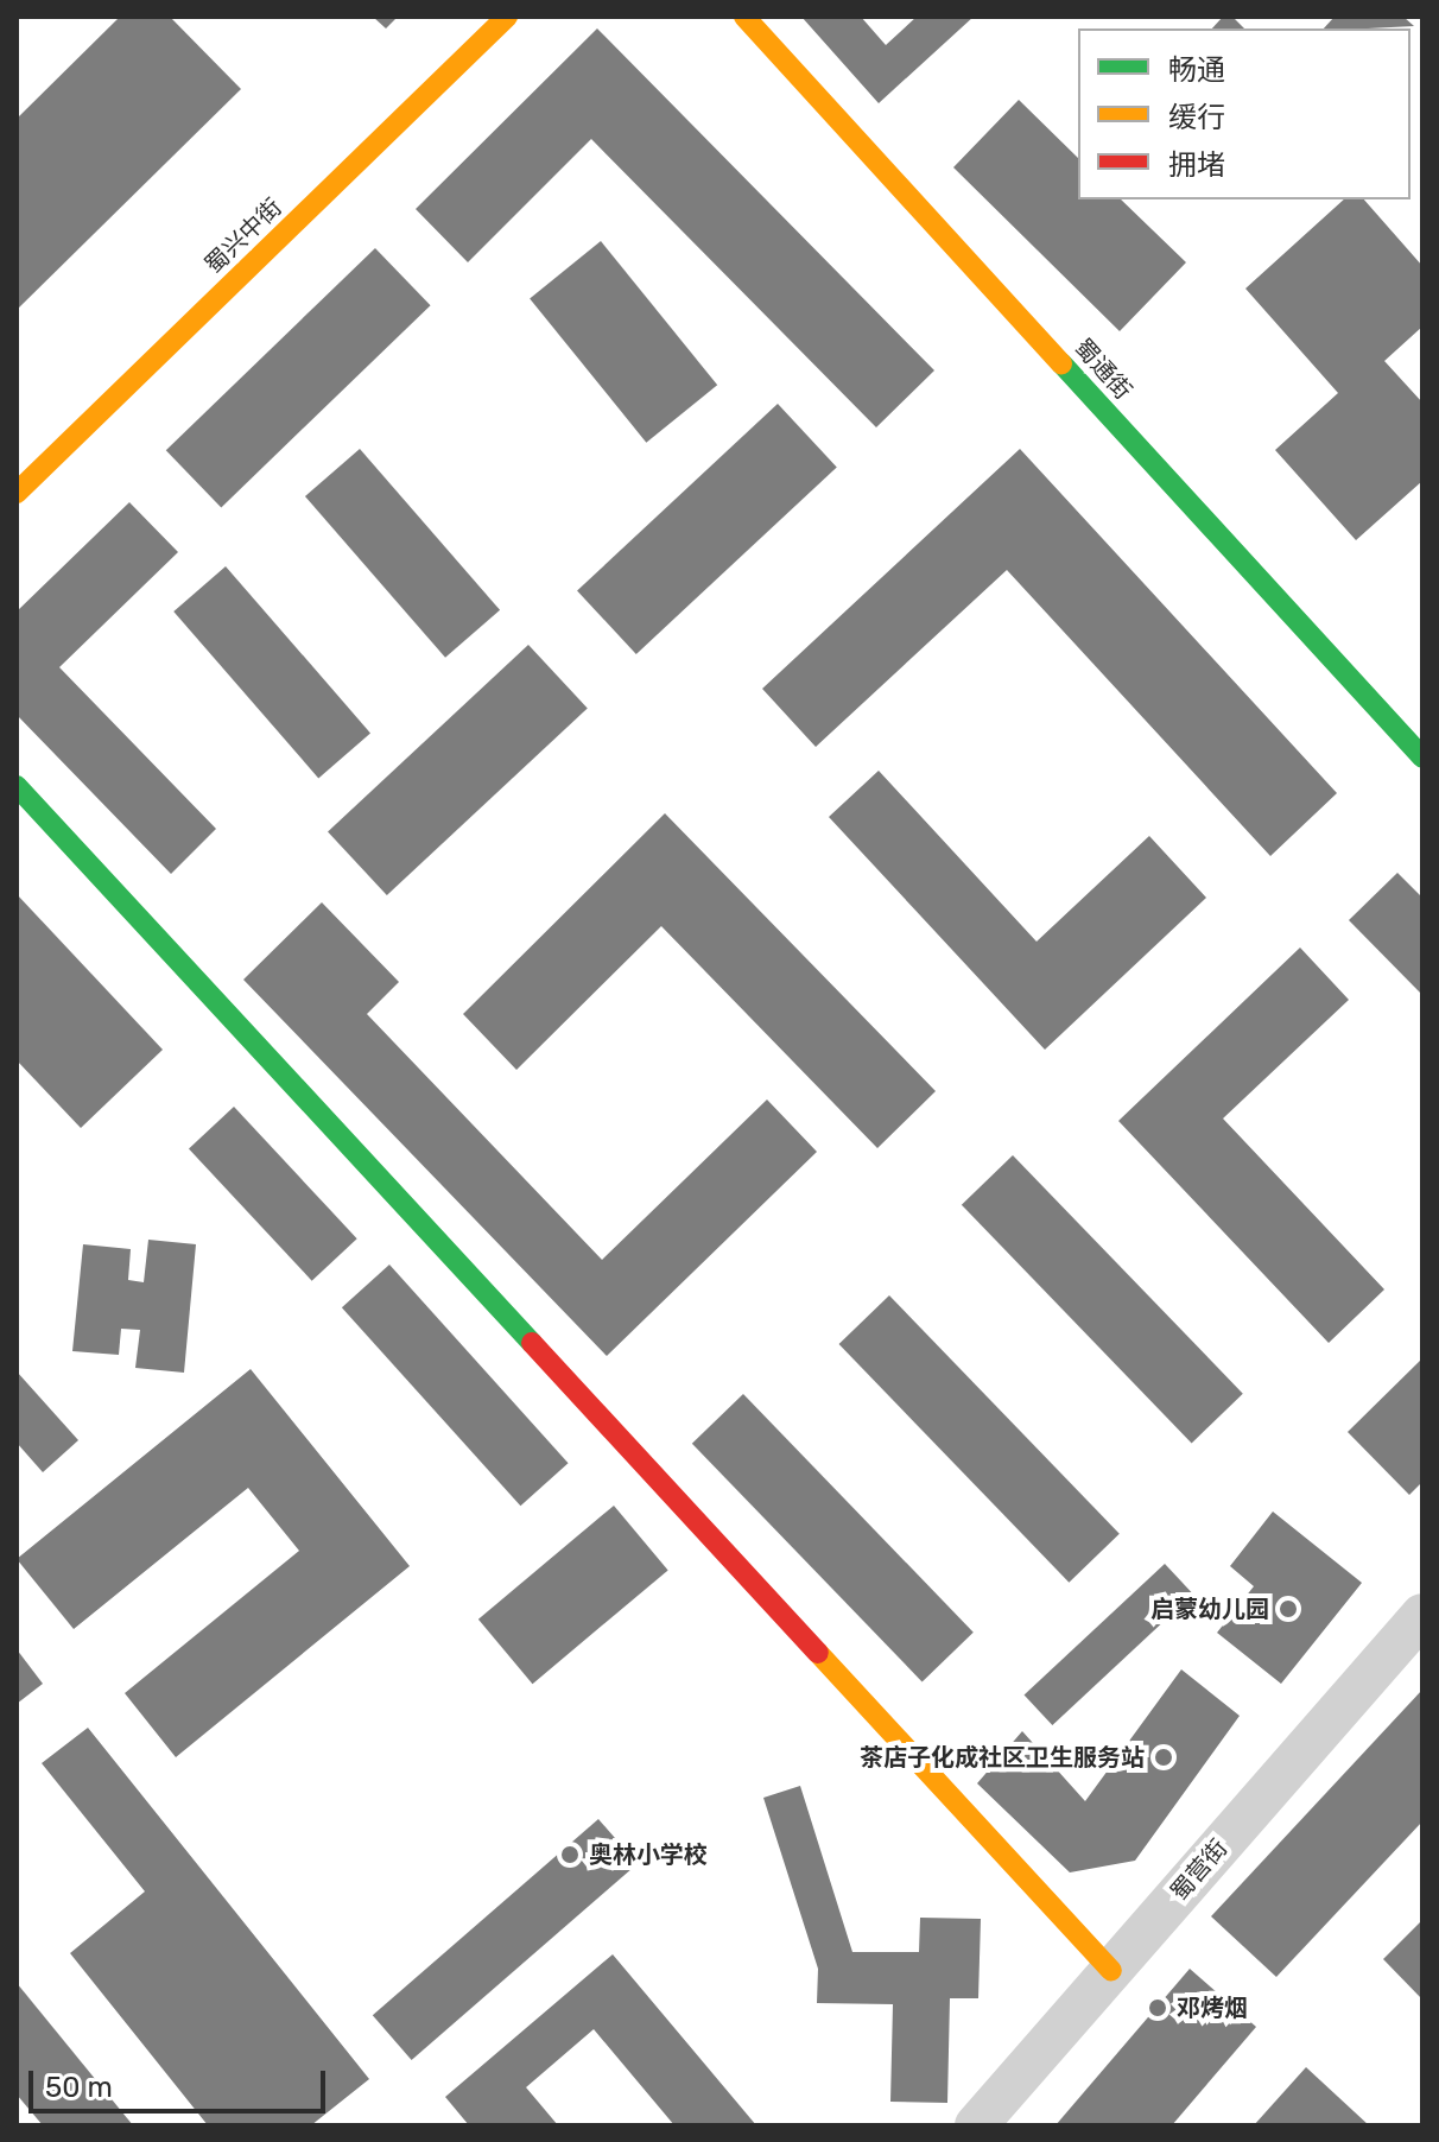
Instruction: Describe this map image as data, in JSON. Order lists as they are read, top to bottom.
{
  "streets": {
    "street": ["蜀兴中街", "蜀通街", "蜀营街"]
  },
  "places": [
    "启蒙幼儿园",
    "茶店子化成社区卫生服务站",
    "奥林小学校",
    "邓烤烟"
  ],
  "legend": ["畅通", "缓行", "拥堵"],
  "scale_bar": "50 m"
}
